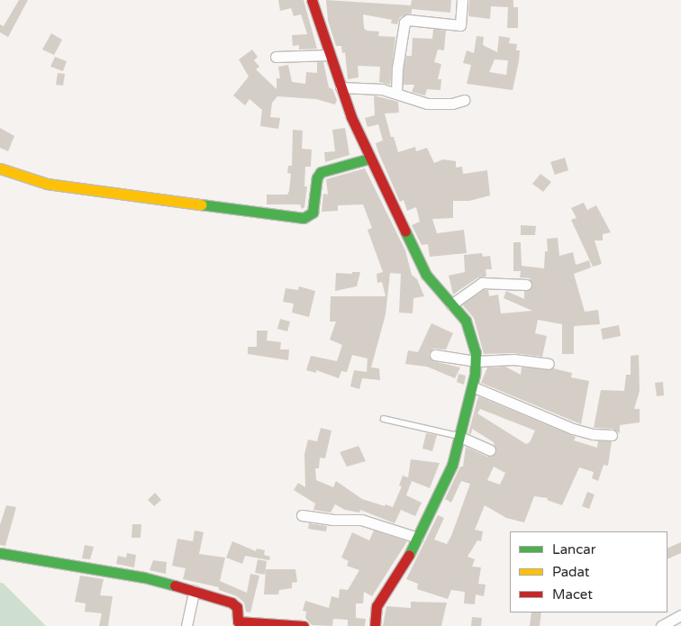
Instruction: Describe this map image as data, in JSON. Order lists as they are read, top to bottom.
{
  "legend": ["Lancar", "Padat", "Macet"]
}
